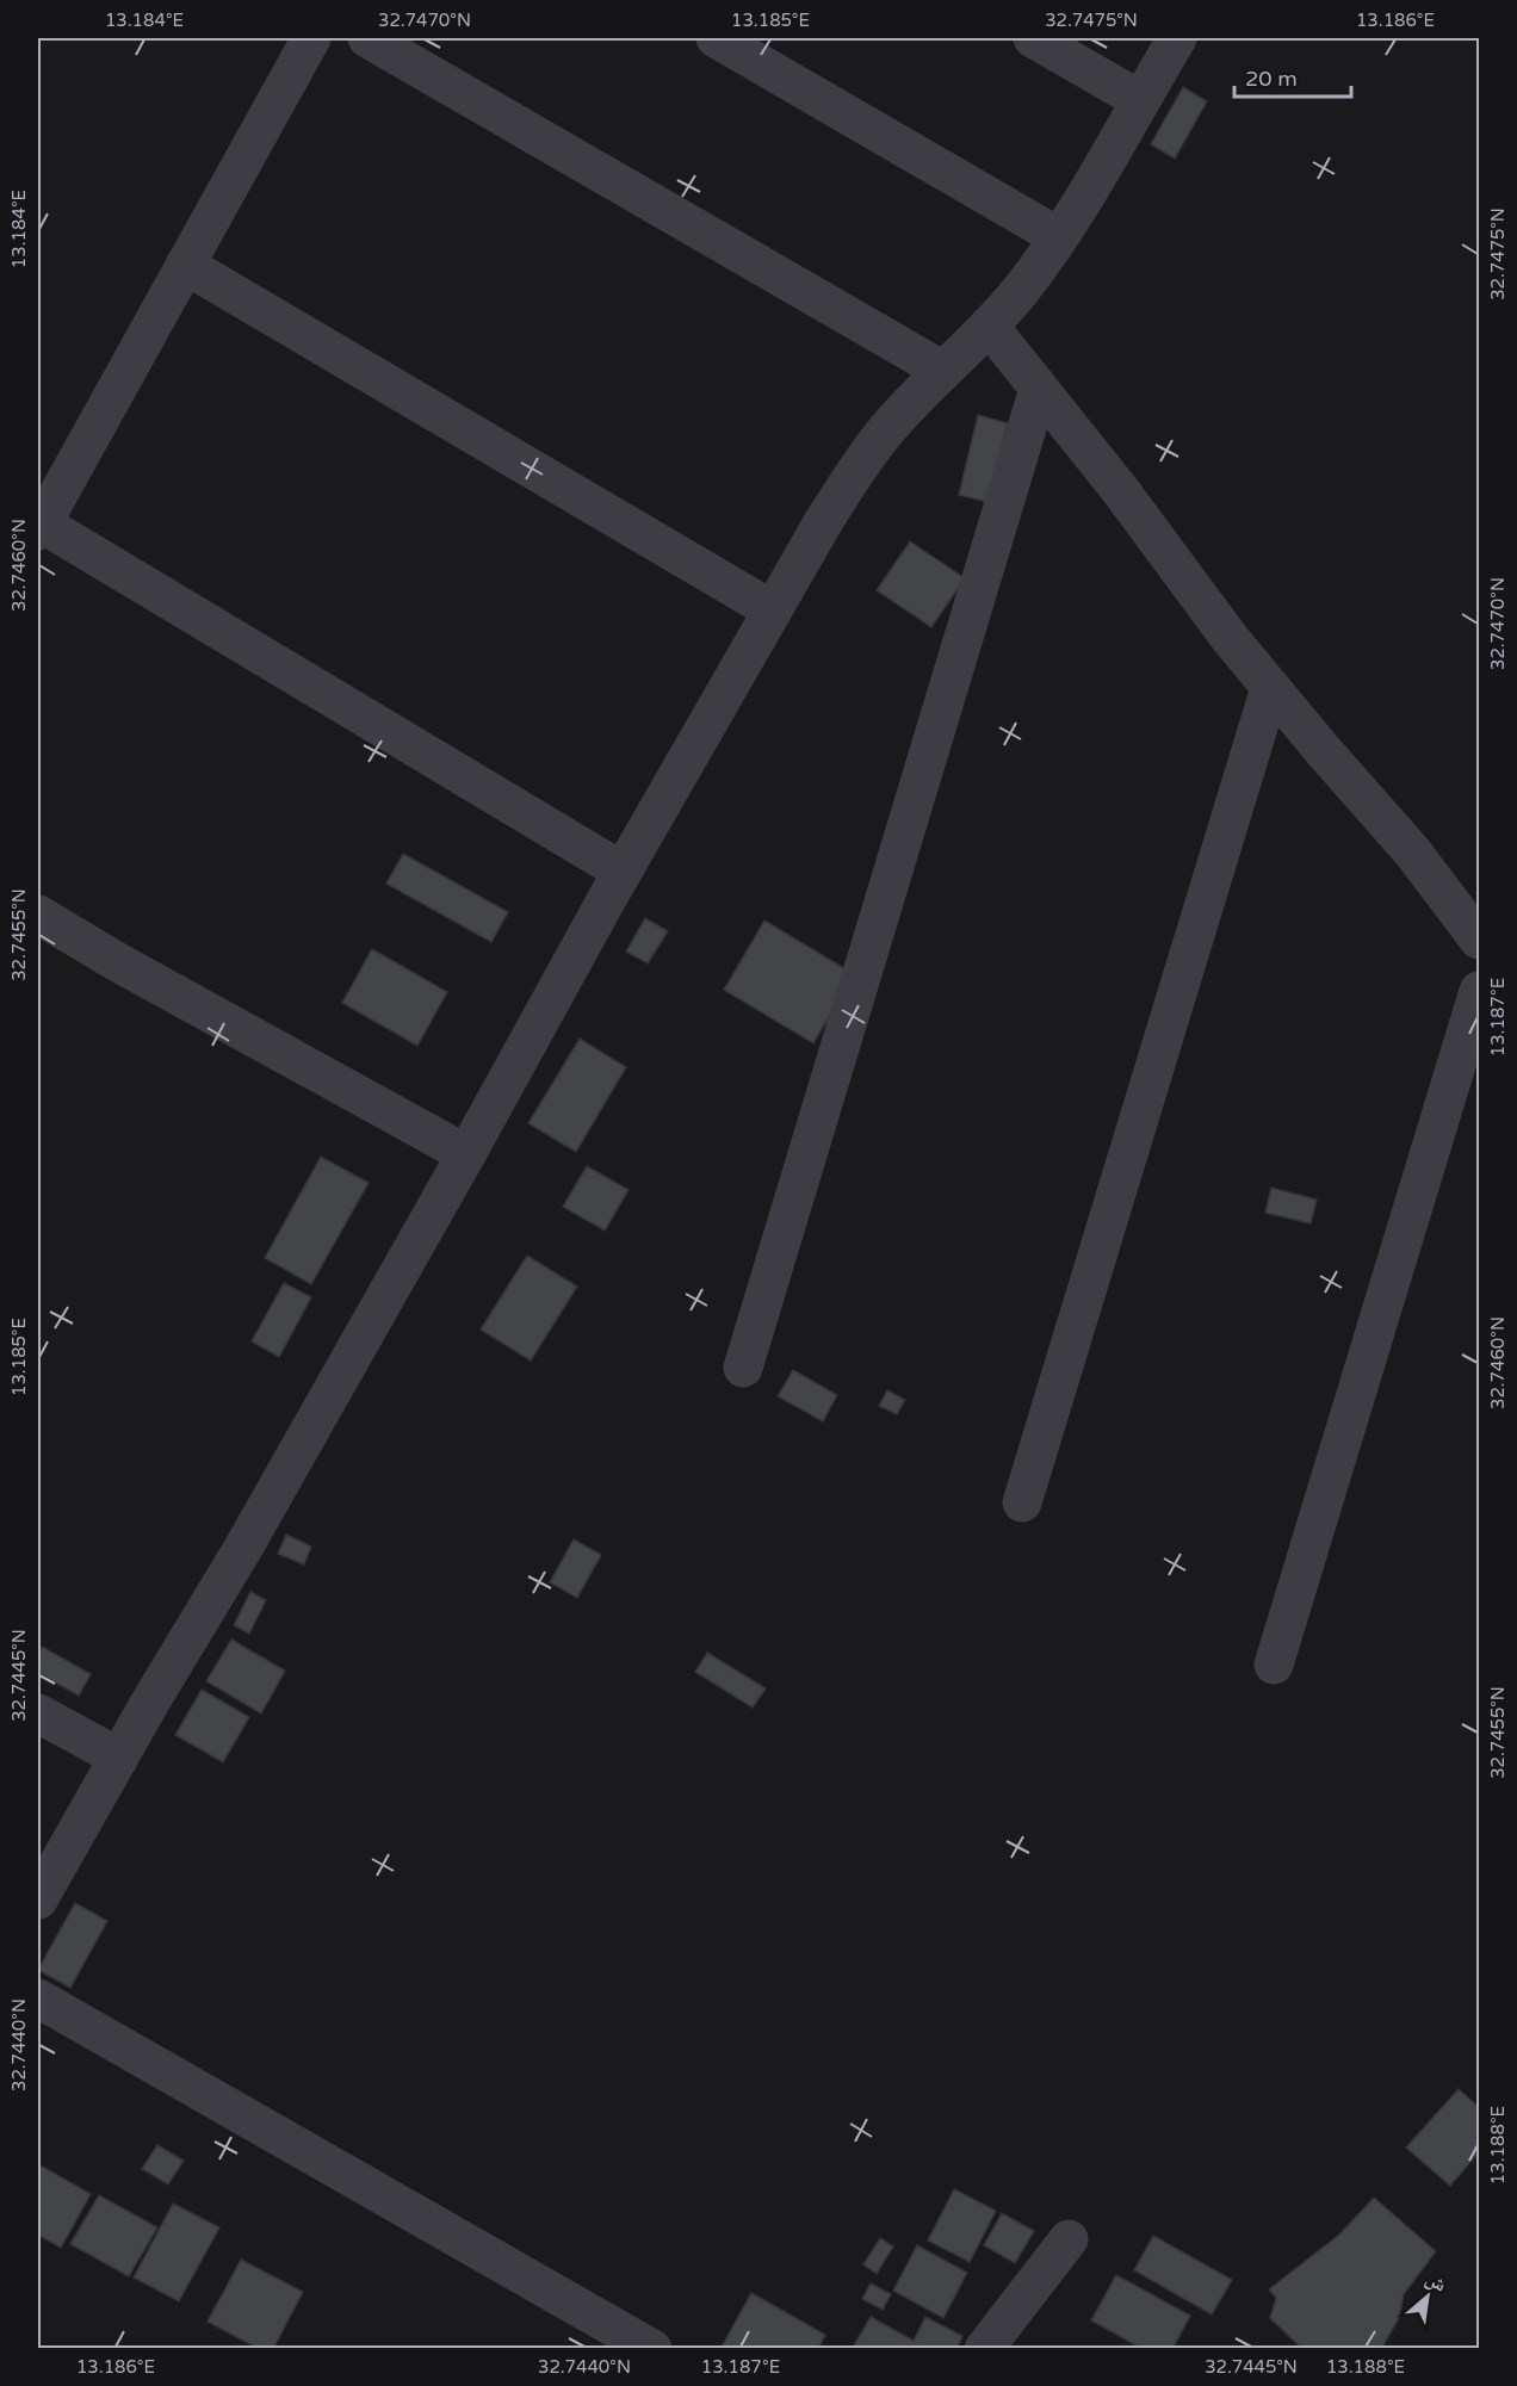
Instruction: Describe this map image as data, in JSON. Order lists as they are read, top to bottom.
{
  "scale_bar": "20 m",
  "north": "top right",
  "coordinates": [
    "13.184°E",
    "32.7470°N",
    "13.185°E",
    "32.7475°N",
    "13.186°E",
    "32.7460°N",
    "32.7455°N",
    "13.187°E",
    "32.7445°N",
    "32.7440°N",
    "13.188°E"
  ]
}
